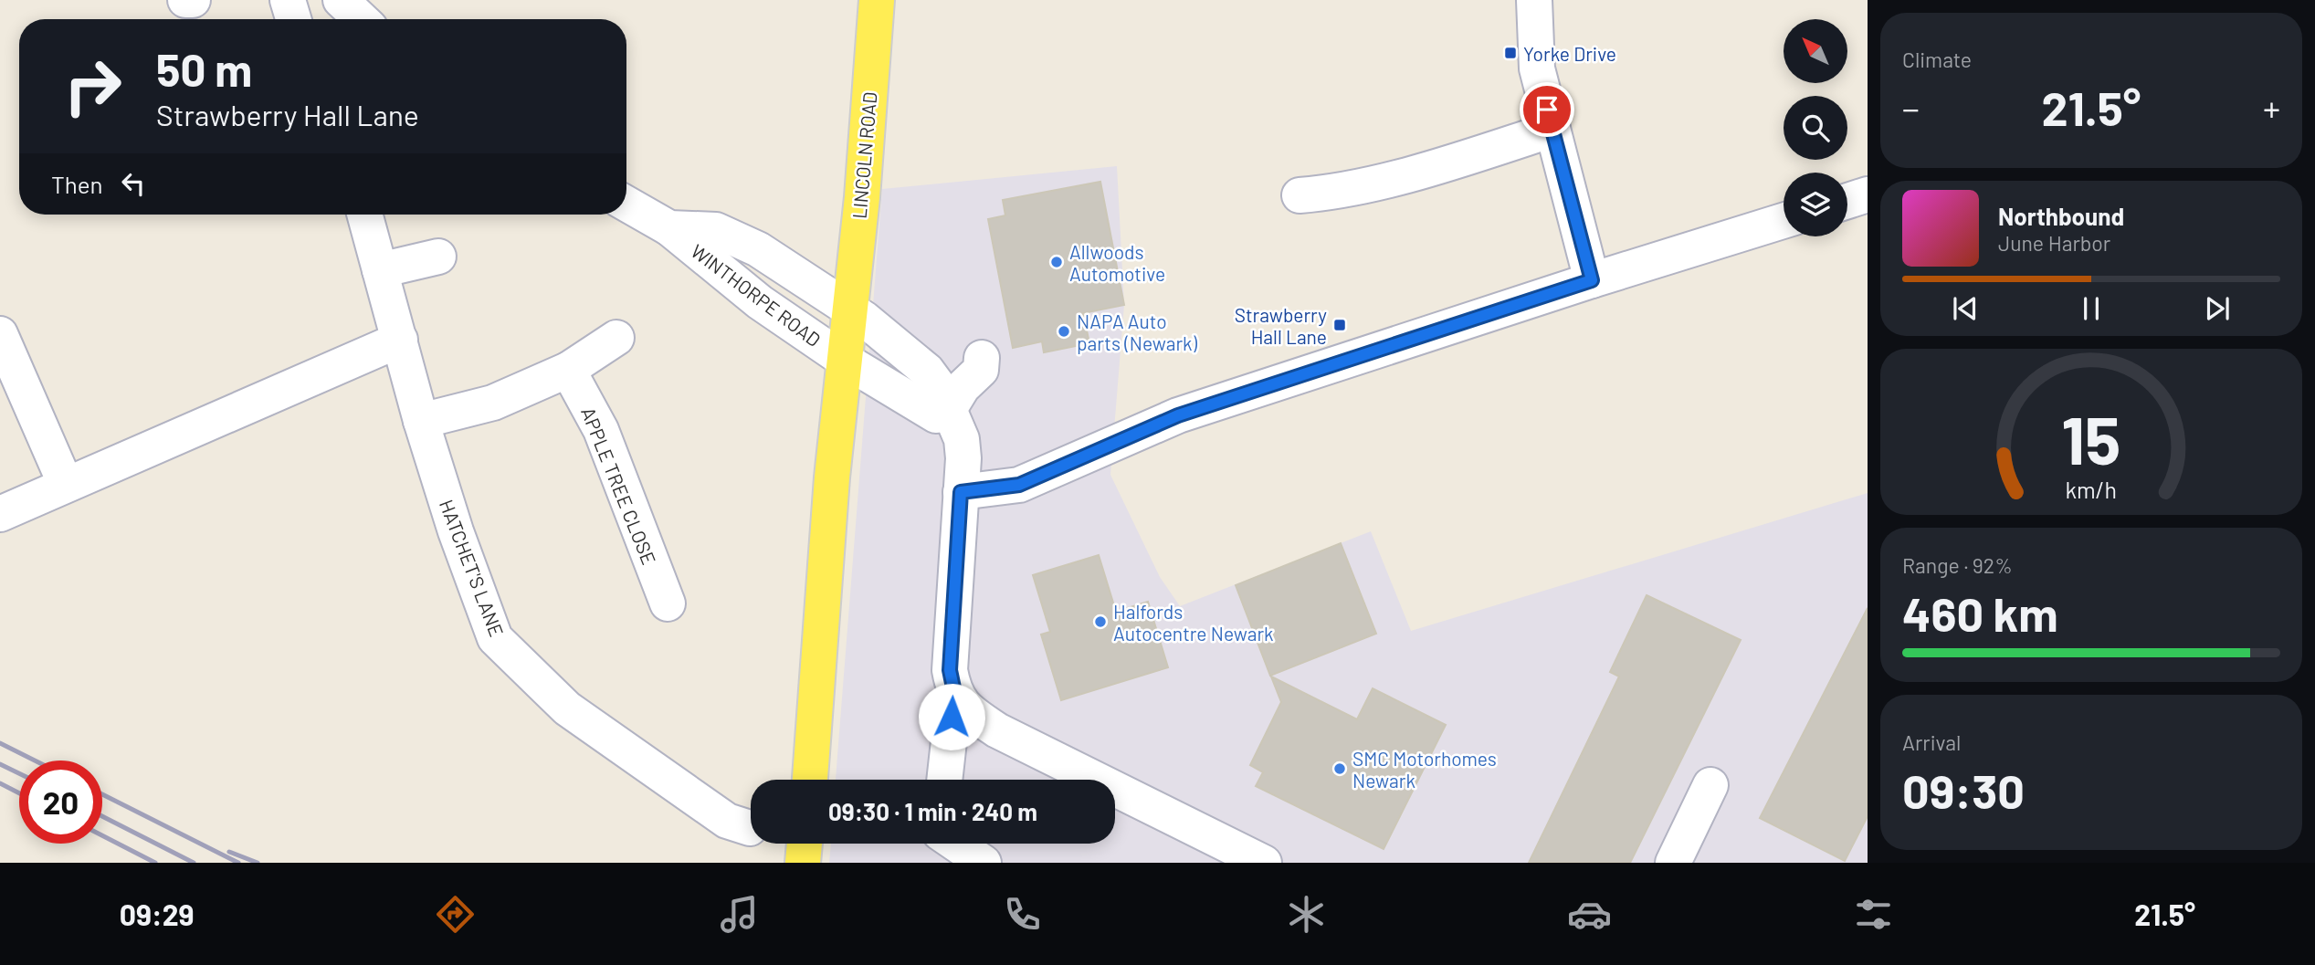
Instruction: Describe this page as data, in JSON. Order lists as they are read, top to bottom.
{
  "streets": {
    "main road": ["LINCOLN ROAD"],
    "street": ["WINTHORPE ROAD", "APPLE TREE CLOSE", "HATCHET'S LANE"]
  },
  "crossings": [
    ["LINCOLN ROAD", "WINTHORPE ROAD"]
  ],
  "places": {
    "transit": ["Yorke Drive", "Strawberry Hall Lane"],
    "other": [
      "Allwoods Automotive",
      "NAPA Auto parts (Newark)",
      "Halfords Autocentre Newark",
      "SMC Motorhomes Newark"
    ]
  },
  "north": "top left",
  "page": {
    "tile": [
      "Climate",
      ["Range · 92%", "460 km"],
      ["Arrival", "09:30"]
    ],
    "turn": ["50 m", "Strawberry Hall Lane"],
    "heat": ["−", "21.5°", "+"],
    "then": "Then",
    "song": ["Northbound", "June Harbor"],
    "limit": "20",
    "trip": "09:30 · 1 min · 240 m",
    "tabs": ["09:29", "21.5°"],
    "gauge": ["15", "km/h"]
  }
}
